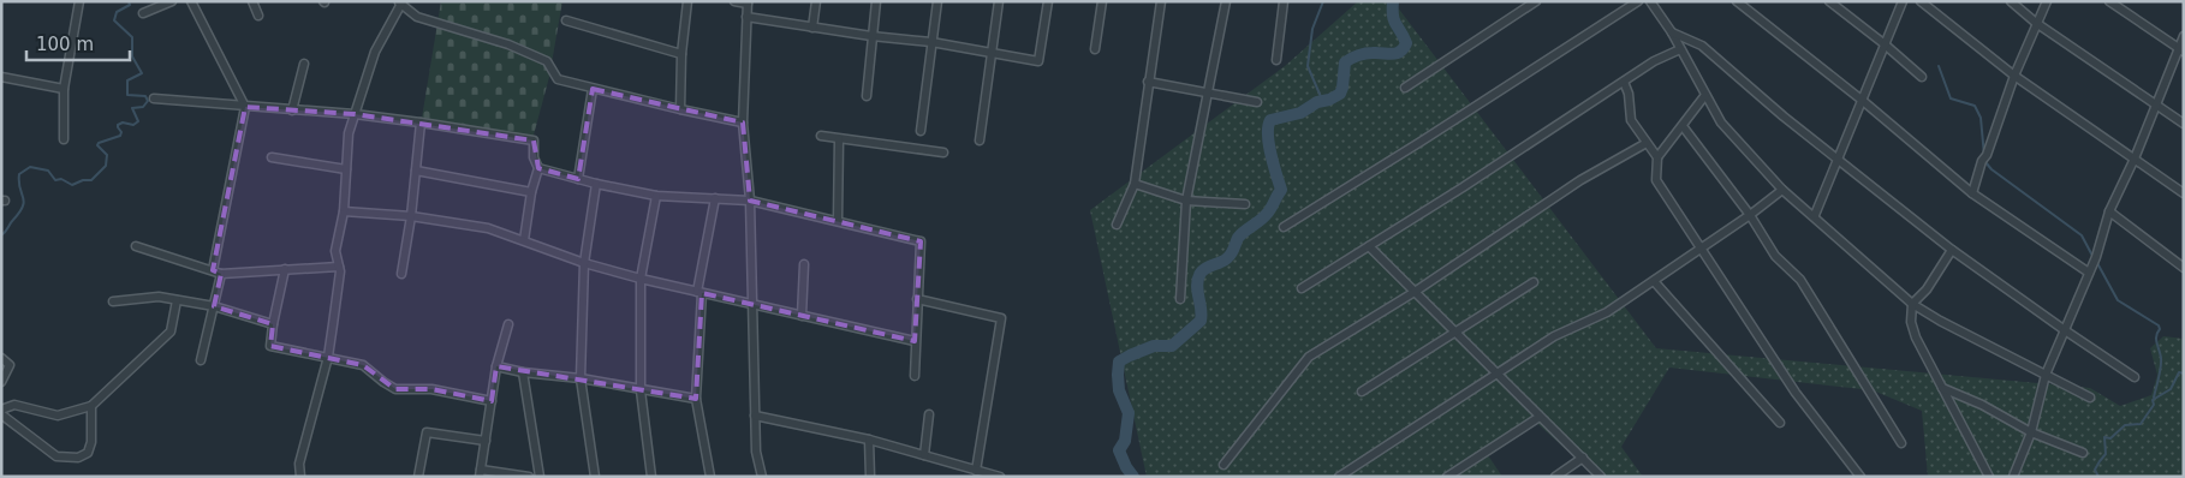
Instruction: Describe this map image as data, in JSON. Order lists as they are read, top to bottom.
{
  "scale_bar": "100 m"
}
